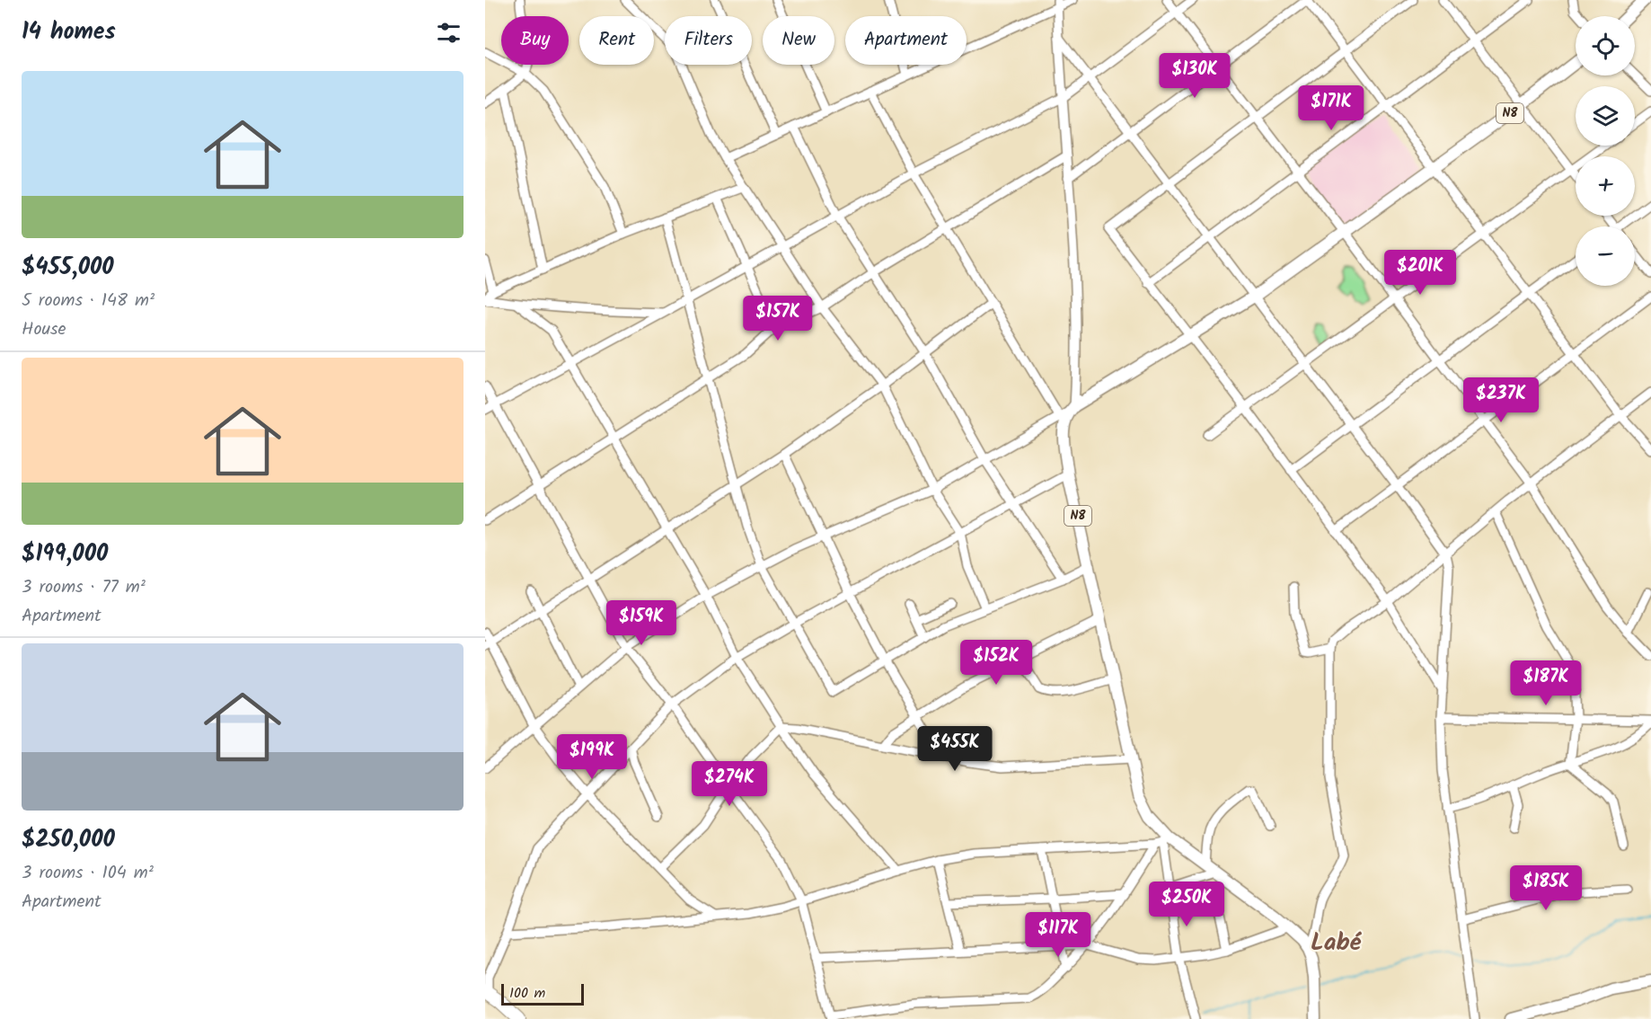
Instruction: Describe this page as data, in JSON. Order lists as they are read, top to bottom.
{
  "streets": {
    "main road": ["N8"]
  },
  "districts": ["Labé"],
  "scale_bar": "100 m",
  "page": {
    "heading": "14 homes",
    "map_buttons": ["+", "−"],
    "chip": [
      "Buy",
      "Rent",
      "Filters",
      "New",
      "Apartment"
    ],
    "price": [
      "$130K",
      "$171K",
      "$201K",
      "$157K",
      "$237K",
      "$159K",
      "$152K",
      "$187K",
      "$455K",
      "$199K",
      "$274K",
      "$185K",
      "$250K",
      "$117K"
    ],
    "list": [
      {
        "name": "$455,000",
        "note": "5 rooms · 148 m² · House"
      },
      {
        "name": "$199,000",
        "note": "3 rooms · 77 m² · Apartment"
      },
      {
        "name": "$250,000",
        "note": "3 rooms · 104 m² · Apartment"
      }
    ],
    "scale": "100 m"
  }
}
